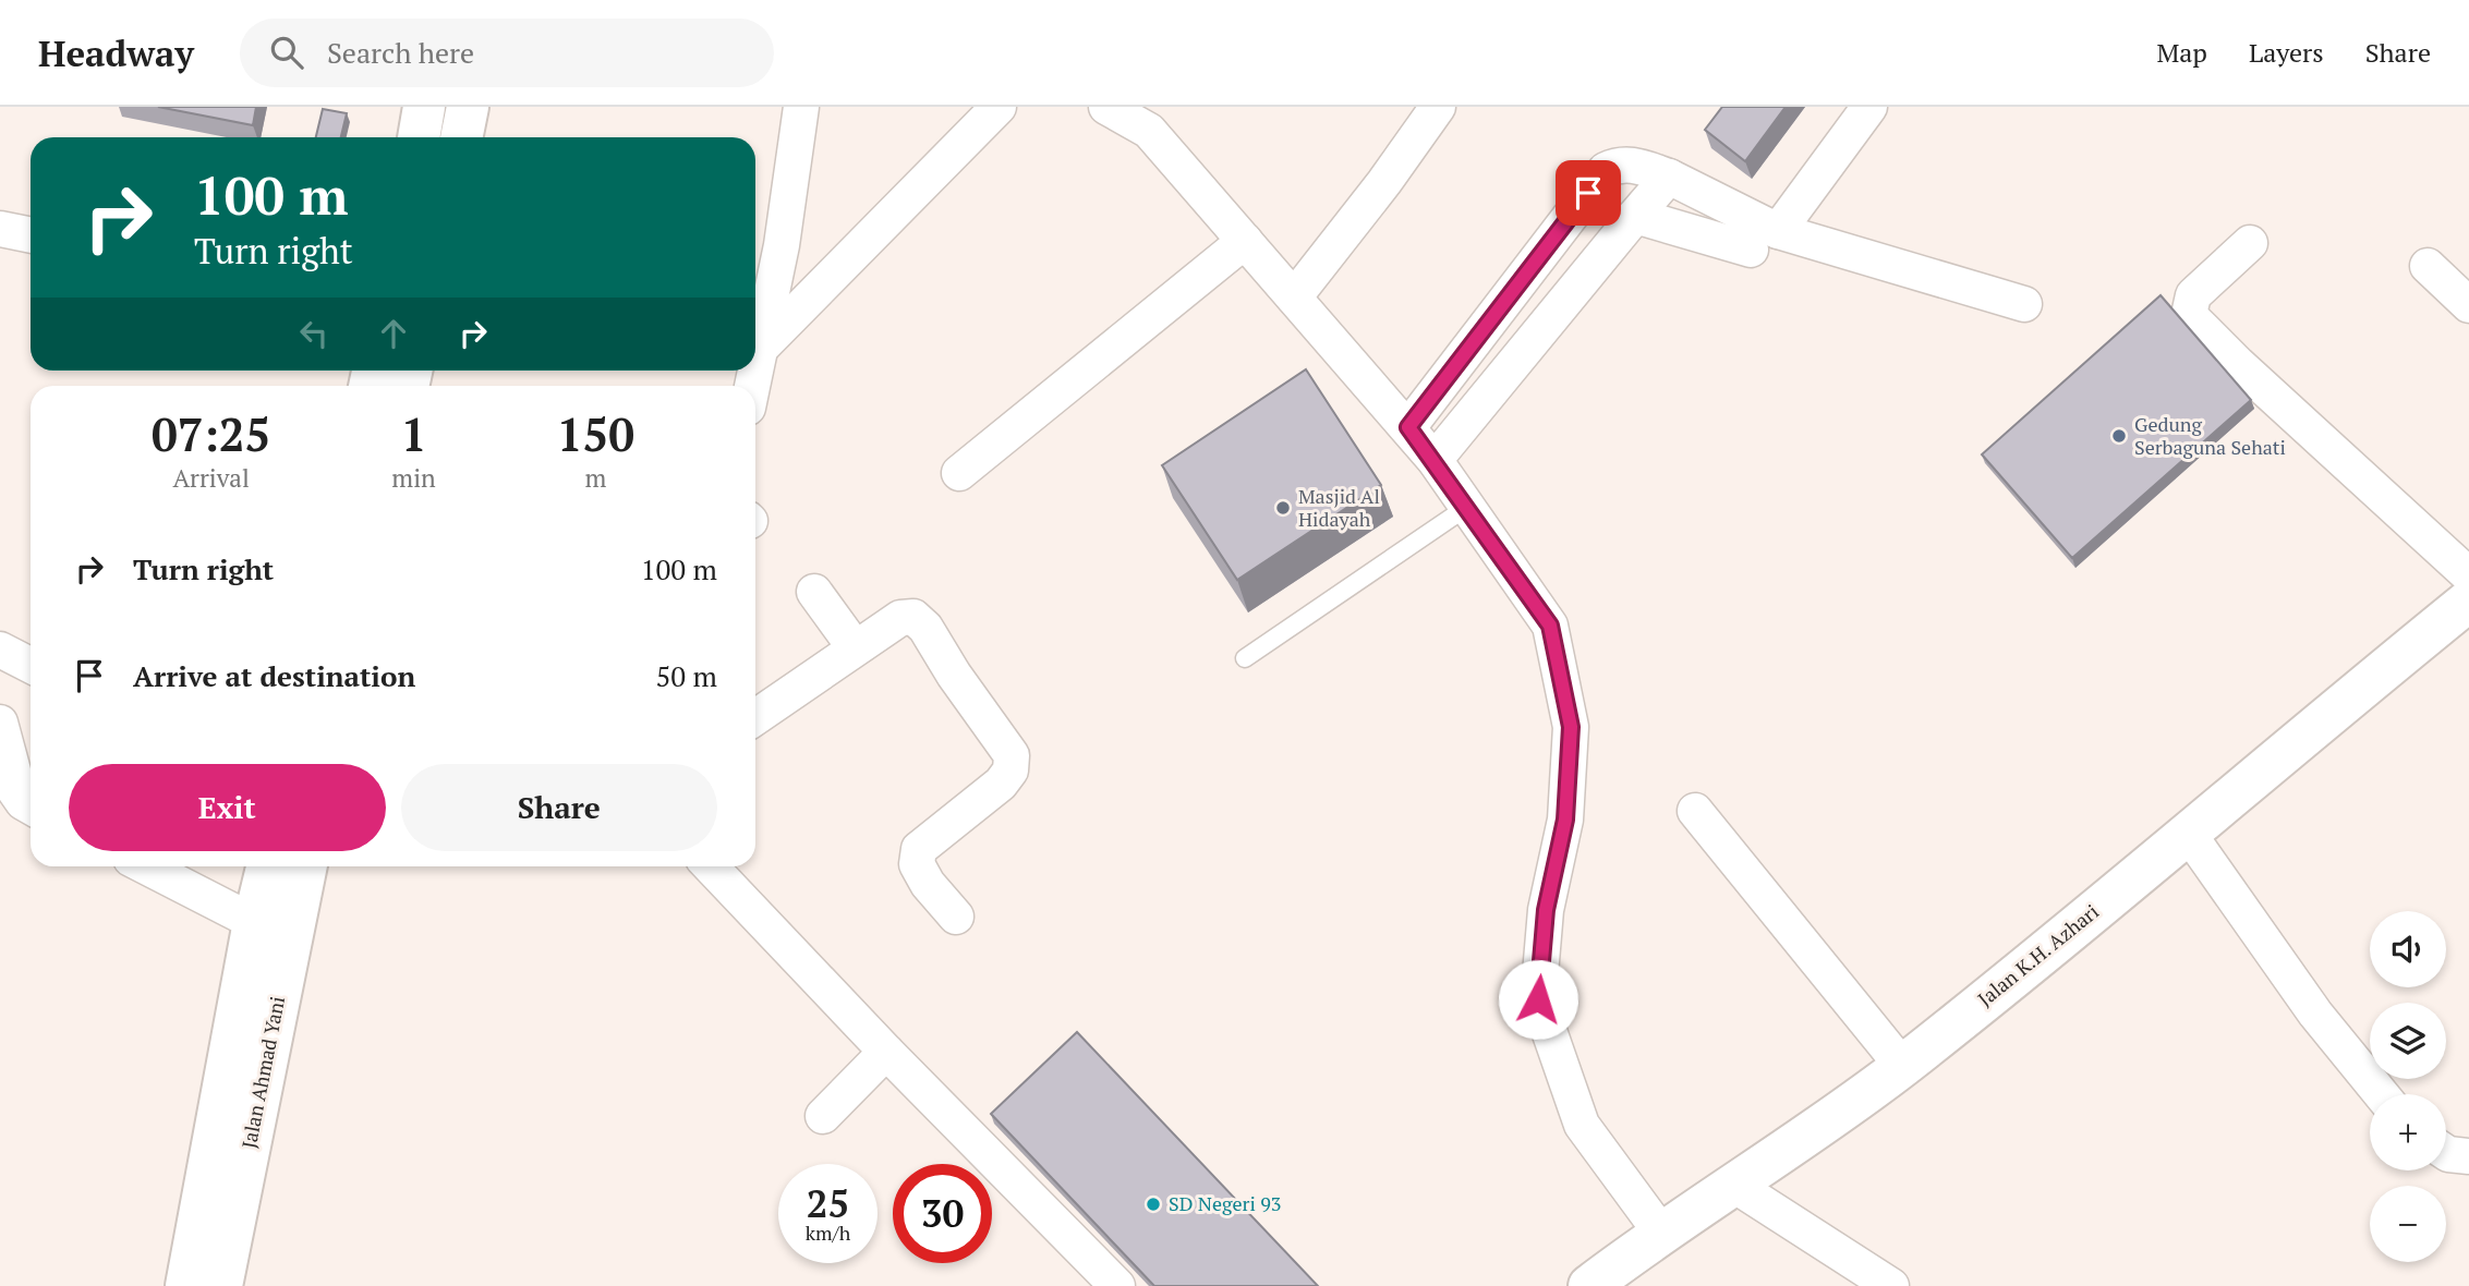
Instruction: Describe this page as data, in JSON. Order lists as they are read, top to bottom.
{
  "streets": {
    "main road": ["Jalan K.H. Azhari", "Jalan Ahmad Yani"]
  },
  "places": ["Gedung Serbaguna Sehati", "Masjid Al Hidayah", "SD Negeri 93"],
  "page": {
    "header": "Headway",
    "search": "Search here",
    "nav": ["Map", "Layers", "Share"],
    "turn": ["100 m", "Turn right"],
    "eta": [
      "07:25",
      "Arrival",
      "1",
      "min",
      "150",
      "m"
    ],
    "list": [
      {
        "name": "Turn right",
        "value": "100 m"
      },
      {
        "name": "Arrive at destination",
        "value": "50 m"
      }
    ],
    "buttons": ["Exit", "Share"],
    "map_buttons": ["+", "−"],
    "speed": "25 km/h",
    "limit": "30"
  }
}
